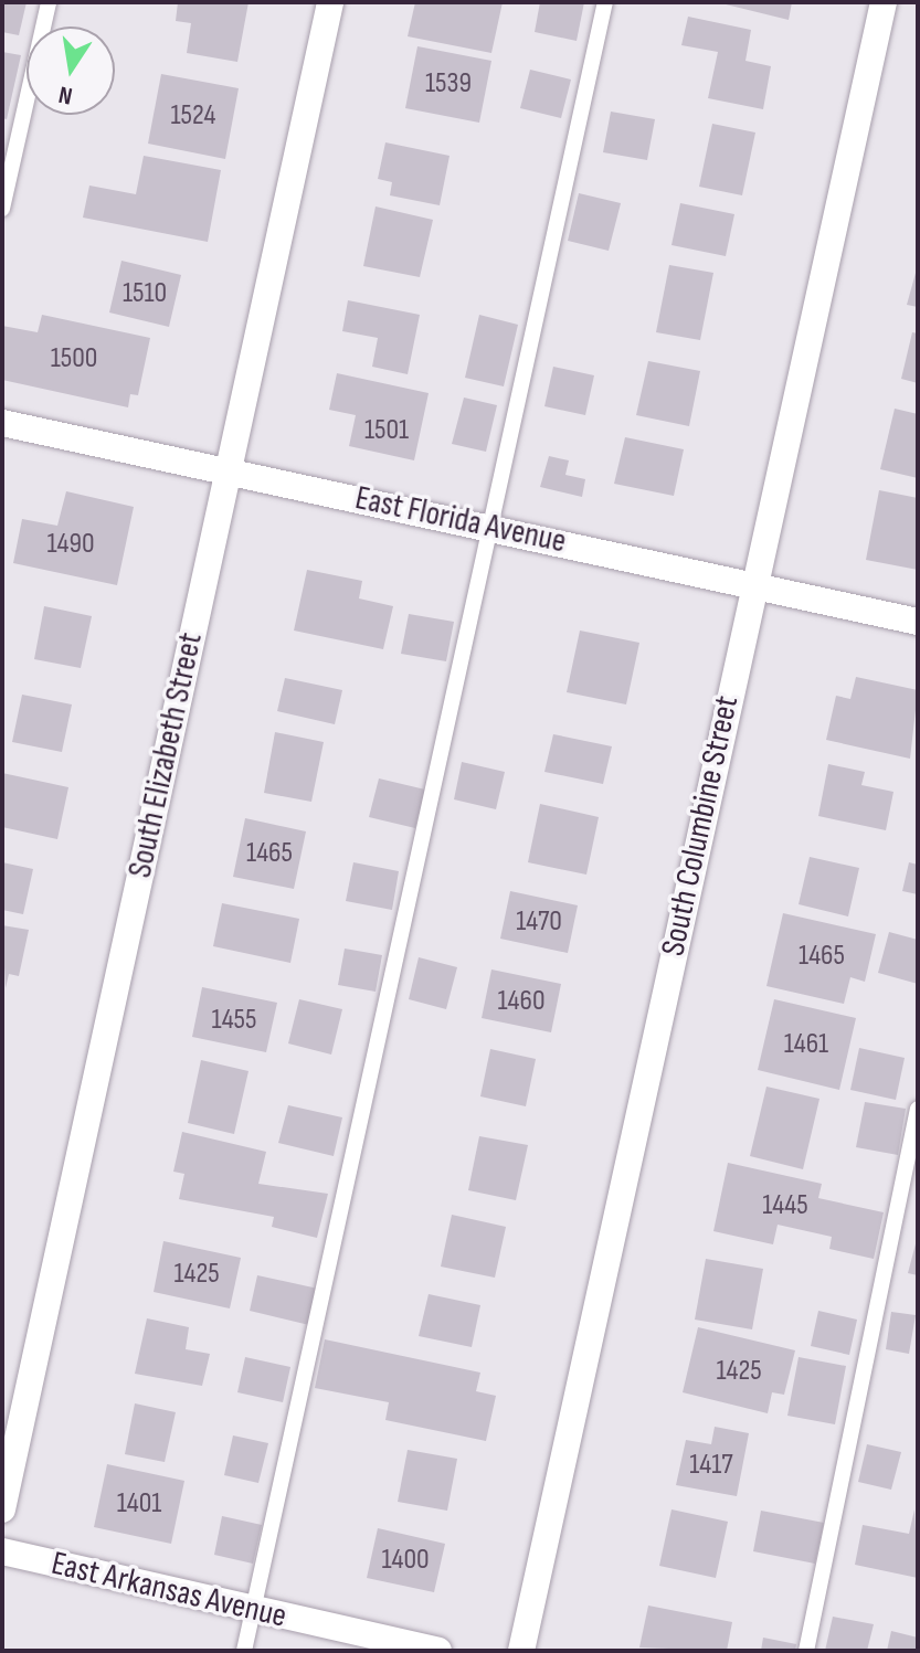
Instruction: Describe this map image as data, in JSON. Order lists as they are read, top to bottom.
{
  "streets": {
    "street": [
      "East Florida Avenue",
      "South Elizabeth Street",
      "South Columbine Street",
      "East Arkansas Avenue"
    ]
  },
  "crossings": [
    ["East Florida Avenue", "South Elizabeth Street"],
    ["East Florida Avenue", "South Columbine Street"]
  ],
  "house_numbers": [
    "1539",
    "1524",
    "1510",
    "1500",
    "1501",
    "1490",
    "1465",
    "1470",
    "1465",
    "1460",
    "1455",
    "1461",
    "1445",
    "1425",
    "1425",
    "1417",
    "1401",
    "1400"
  ],
  "north": "bottom"
}
